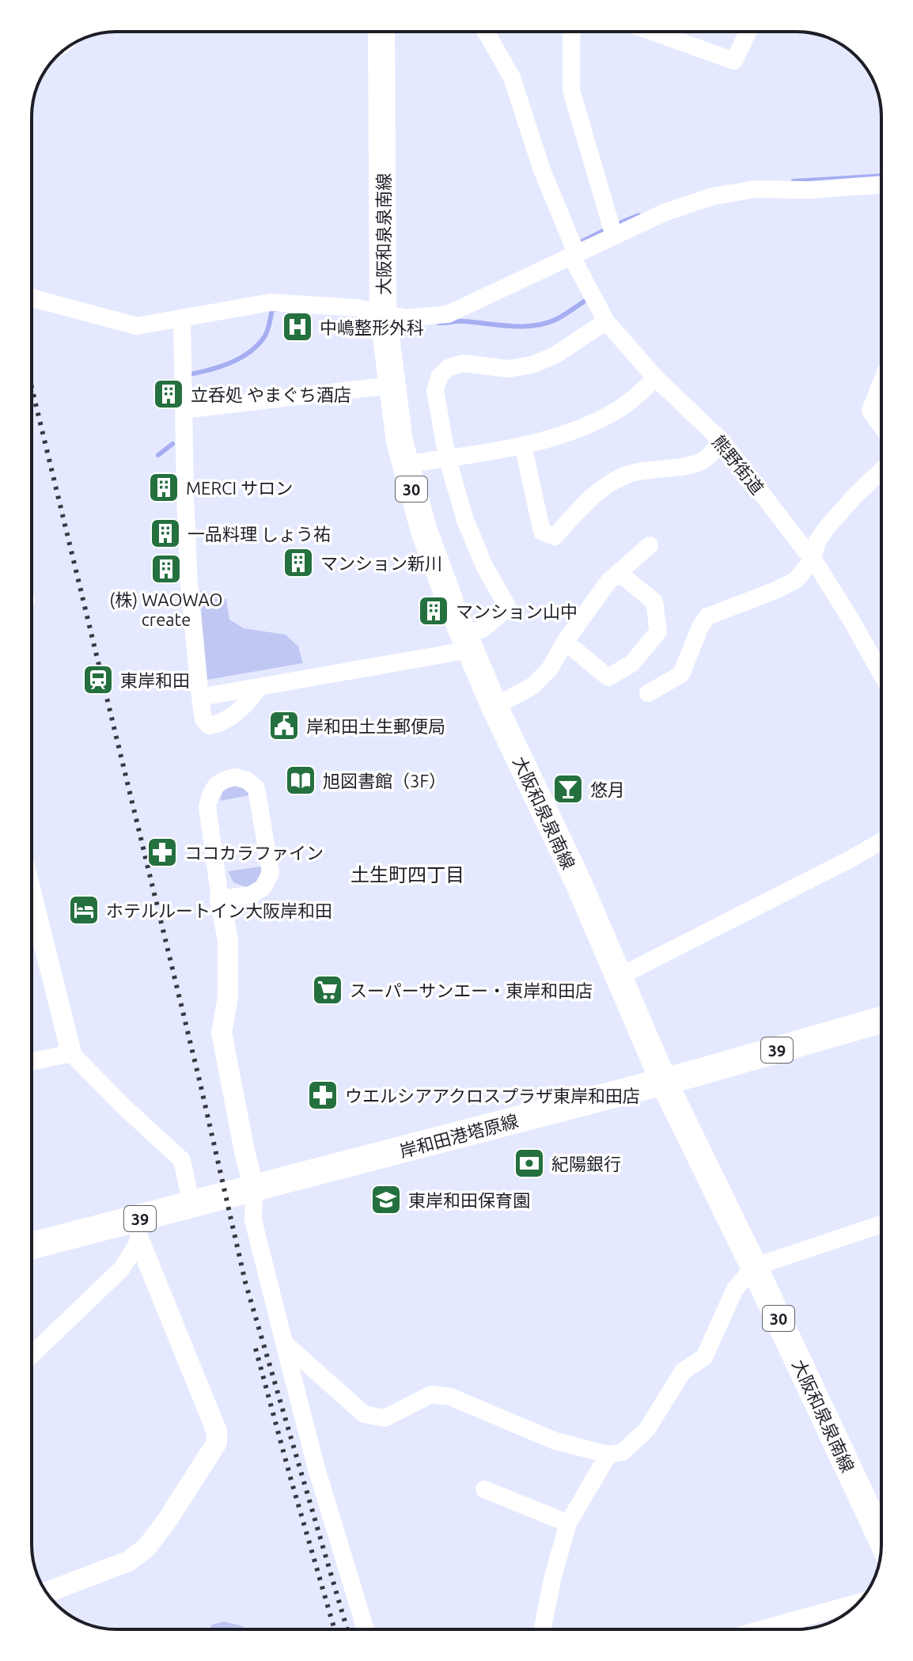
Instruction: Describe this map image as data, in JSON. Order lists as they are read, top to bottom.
{
  "streets": {
    "main road": [
      "大阪和泉泉南線",
      "30",
      "39",
      "岸和田港塔原線"
    ],
    "street": ["熊野街道"]
  },
  "crossings": [
    ["大阪和泉泉南線", "岸和田港塔原線"]
  ],
  "districts": ["土生町四丁目"],
  "places": {
    "hospital": ["中嶋整形外科"],
    "building": [
      "立呑処 やまぐち酒店",
      "MERCI サロン",
      "一品料理 しょう祐",
      "マンション新川",
      "(株) WAOWAO create",
      "マンション山中"
    ],
    "station": ["東岸和田"],
    "public building": ["岸和田土生郵便局"],
    "library": ["旭図書館（3F）"],
    "bar": ["悠月"],
    "pharmacy": ["ココカラファイン", "ウエルシアアクロスプラザ東岸和田店"],
    "hotel": ["ホテルルートイン大阪岸和田"],
    "supermarket": ["スーパーサンエー・東岸和田店"],
    "bank": ["紀陽銀行"],
    "school or university": ["東岸和田保育園"]
  }
}
